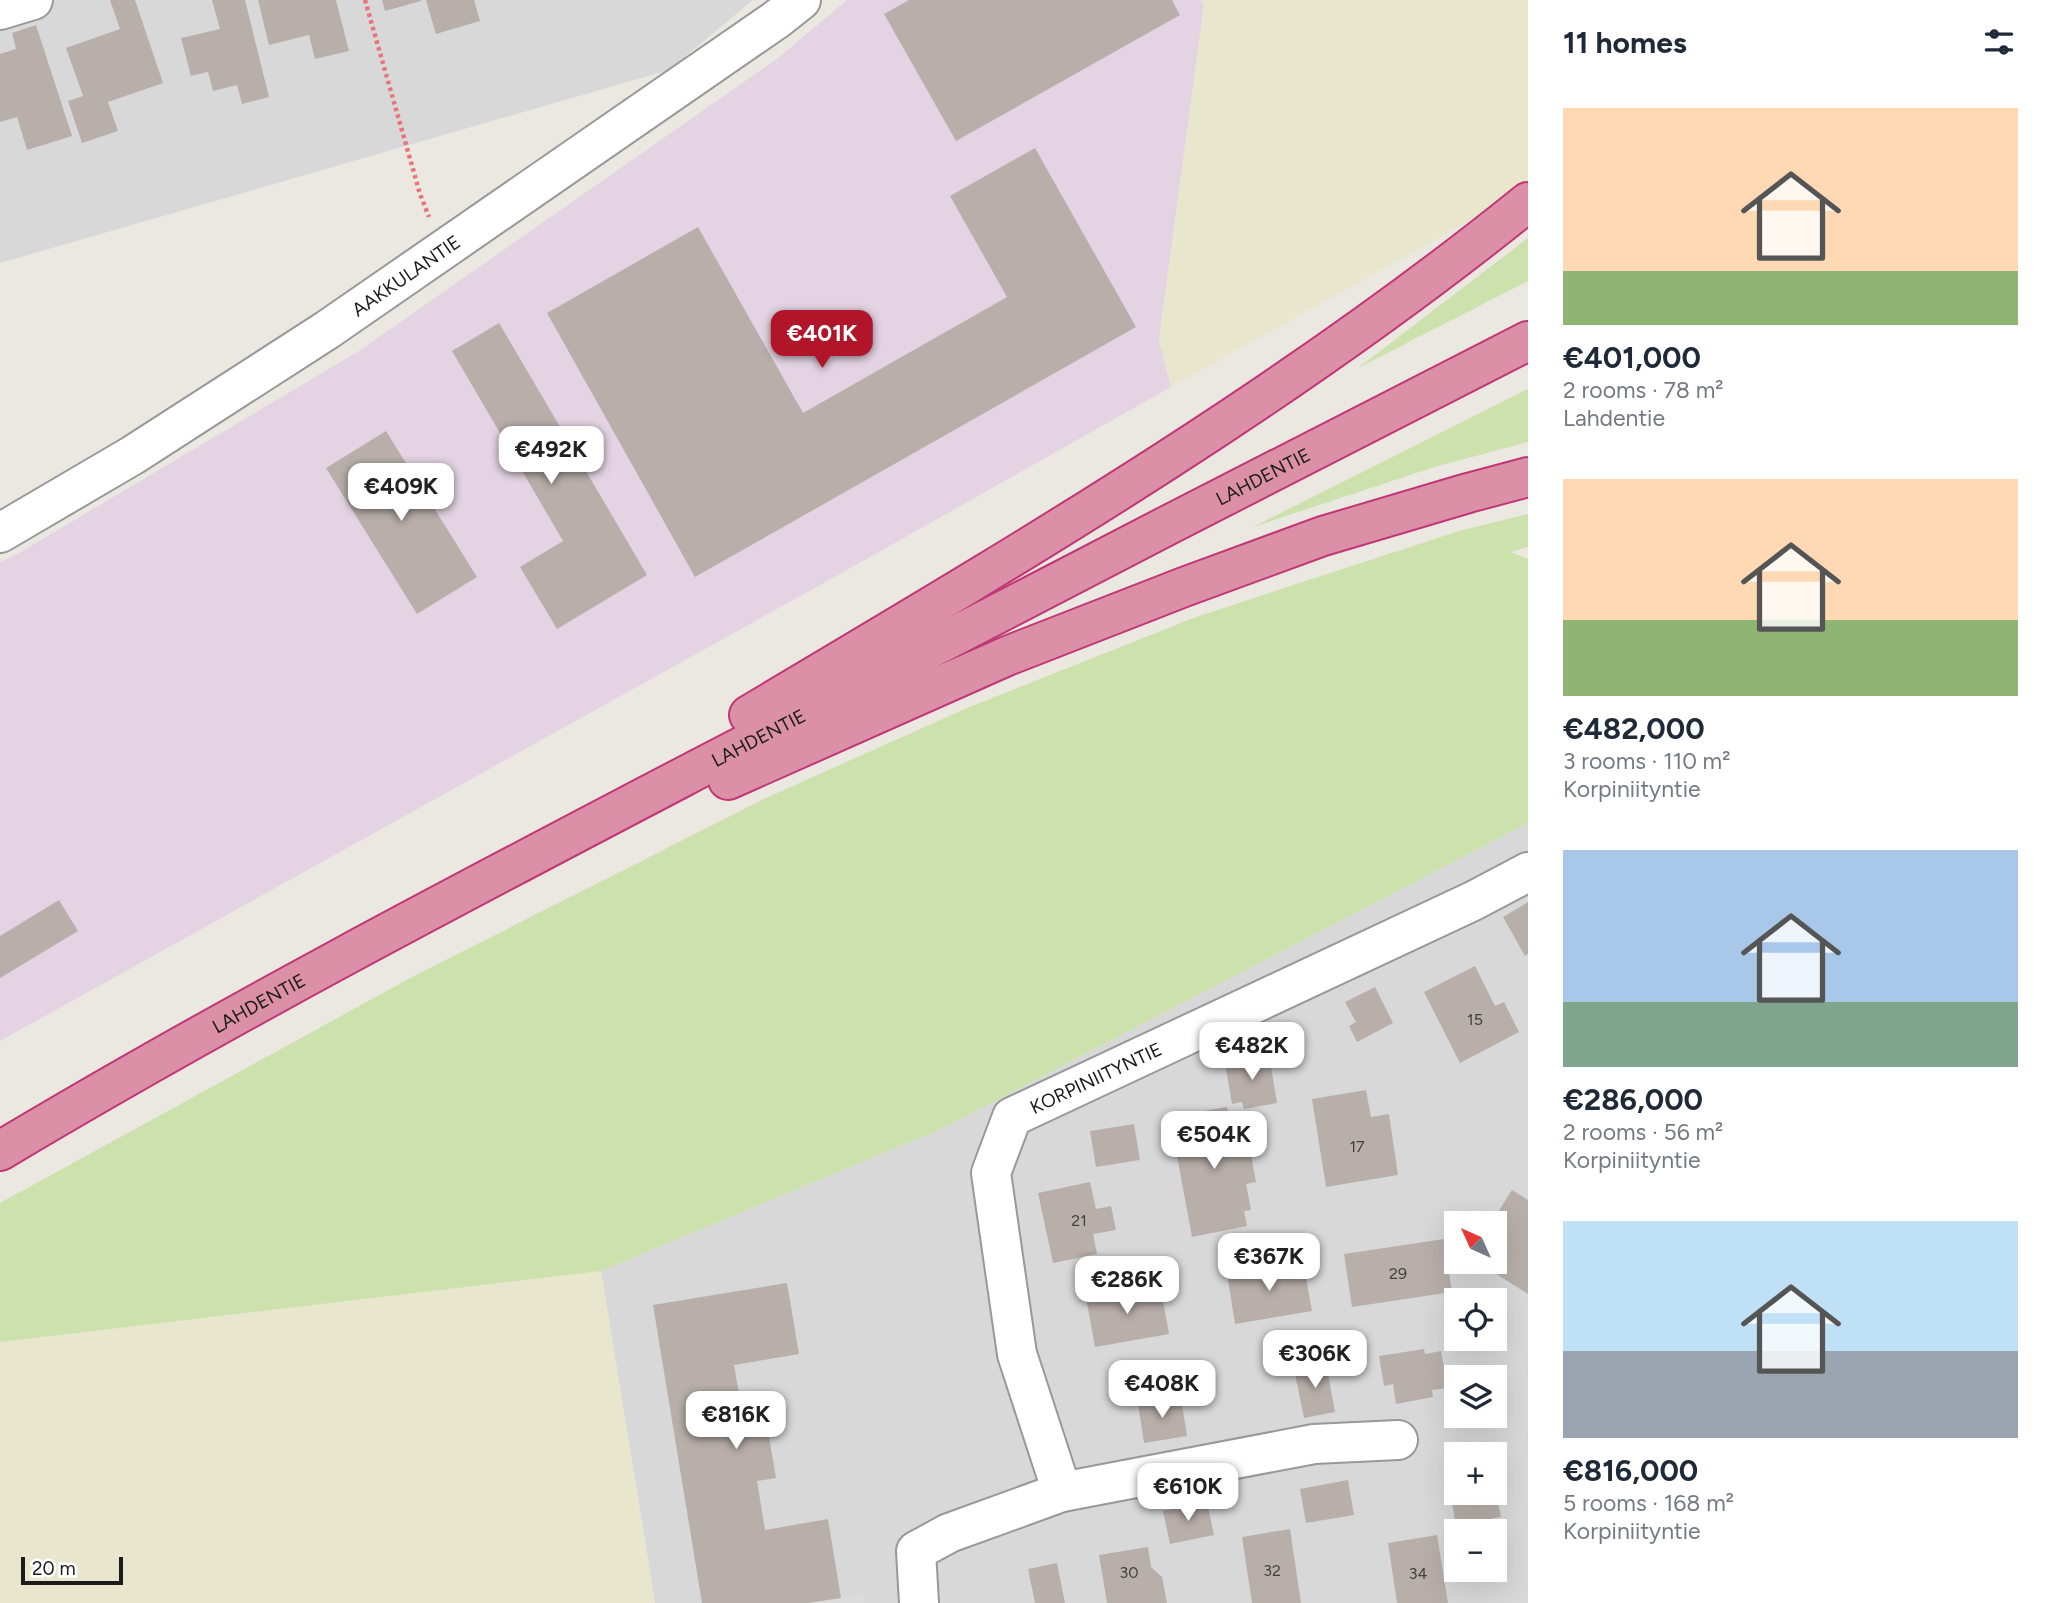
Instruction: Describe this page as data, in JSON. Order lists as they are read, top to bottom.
{
  "streets": {
    "highway": ["LAHDENTIE"],
    "street": ["AAKKULANTIE", "KORPINIITYNTIE"]
  },
  "house_numbers": [
    "15",
    "17",
    "21",
    "29",
    "32",
    "30",
    "34"
  ],
  "scale_bar": "20 m",
  "north": "top left",
  "page": {
    "heading": "11 homes",
    "list": [
      {
        "name": "€401,000",
        "note": "2 rooms · 78 m² · Lahdentie"
      },
      {
        "name": "€482,000",
        "note": "3 rooms · 110 m² · Korpiniityntie"
      },
      {
        "name": "€286,000",
        "note": "2 rooms · 56 m² · Korpiniityntie"
      },
      {
        "name": "€816,000",
        "note": "5 rooms · 168 m² · Korpiniityntie"
      }
    ],
    "price": [
      "€401K",
      "€492K",
      "€409K",
      "€482K",
      "€504K",
      "€367K",
      "€286K",
      "€306K",
      "€408K",
      "€816K",
      "€610K"
    ],
    "map_buttons": ["+", "−"],
    "scale": "20 m"
  }
}
